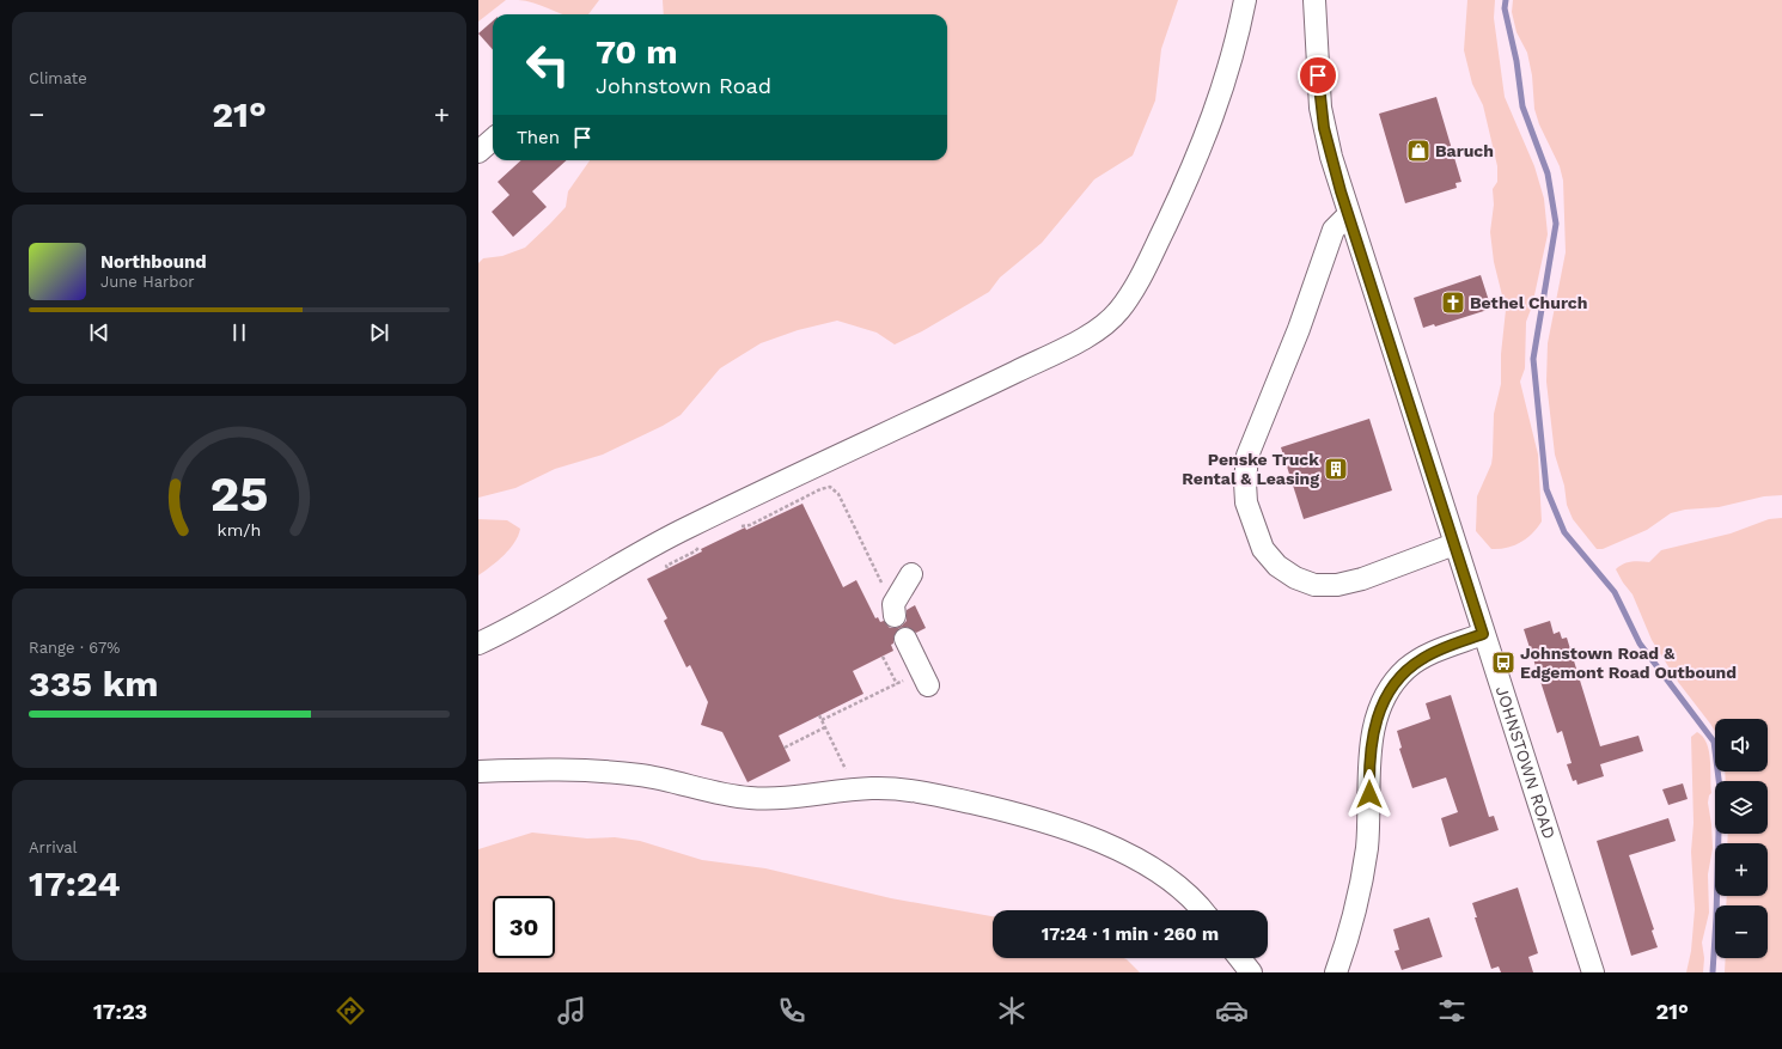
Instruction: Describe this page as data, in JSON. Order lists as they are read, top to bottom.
{
  "streets": {
    "street": ["JOHNSTOWN ROAD"]
  },
  "places": {
    "shop": ["Baruch"],
    "church": ["Bethel Church"],
    "building": ["Penske Truck Rental & Leasing"],
    "bus stop": ["Johnstown Road & Edgemont Road Outbound"]
  },
  "page": {
    "tile": [
      "Climate",
      ["Range · 67%", "335 km"],
      ["Arrival", "17:24"]
    ],
    "turn": ["70 m", "Johnstown Road"],
    "heat": ["−", "21°", "+"],
    "then": "Then",
    "song": ["Northbound", "June Harbor"],
    "map_buttons": ["+", "−"],
    "limit": "30",
    "trip": "17:24 · 1 min · 260 m",
    "tabs": ["17:23", "21°"],
    "gauge": ["25", "km/h"]
  }
}
